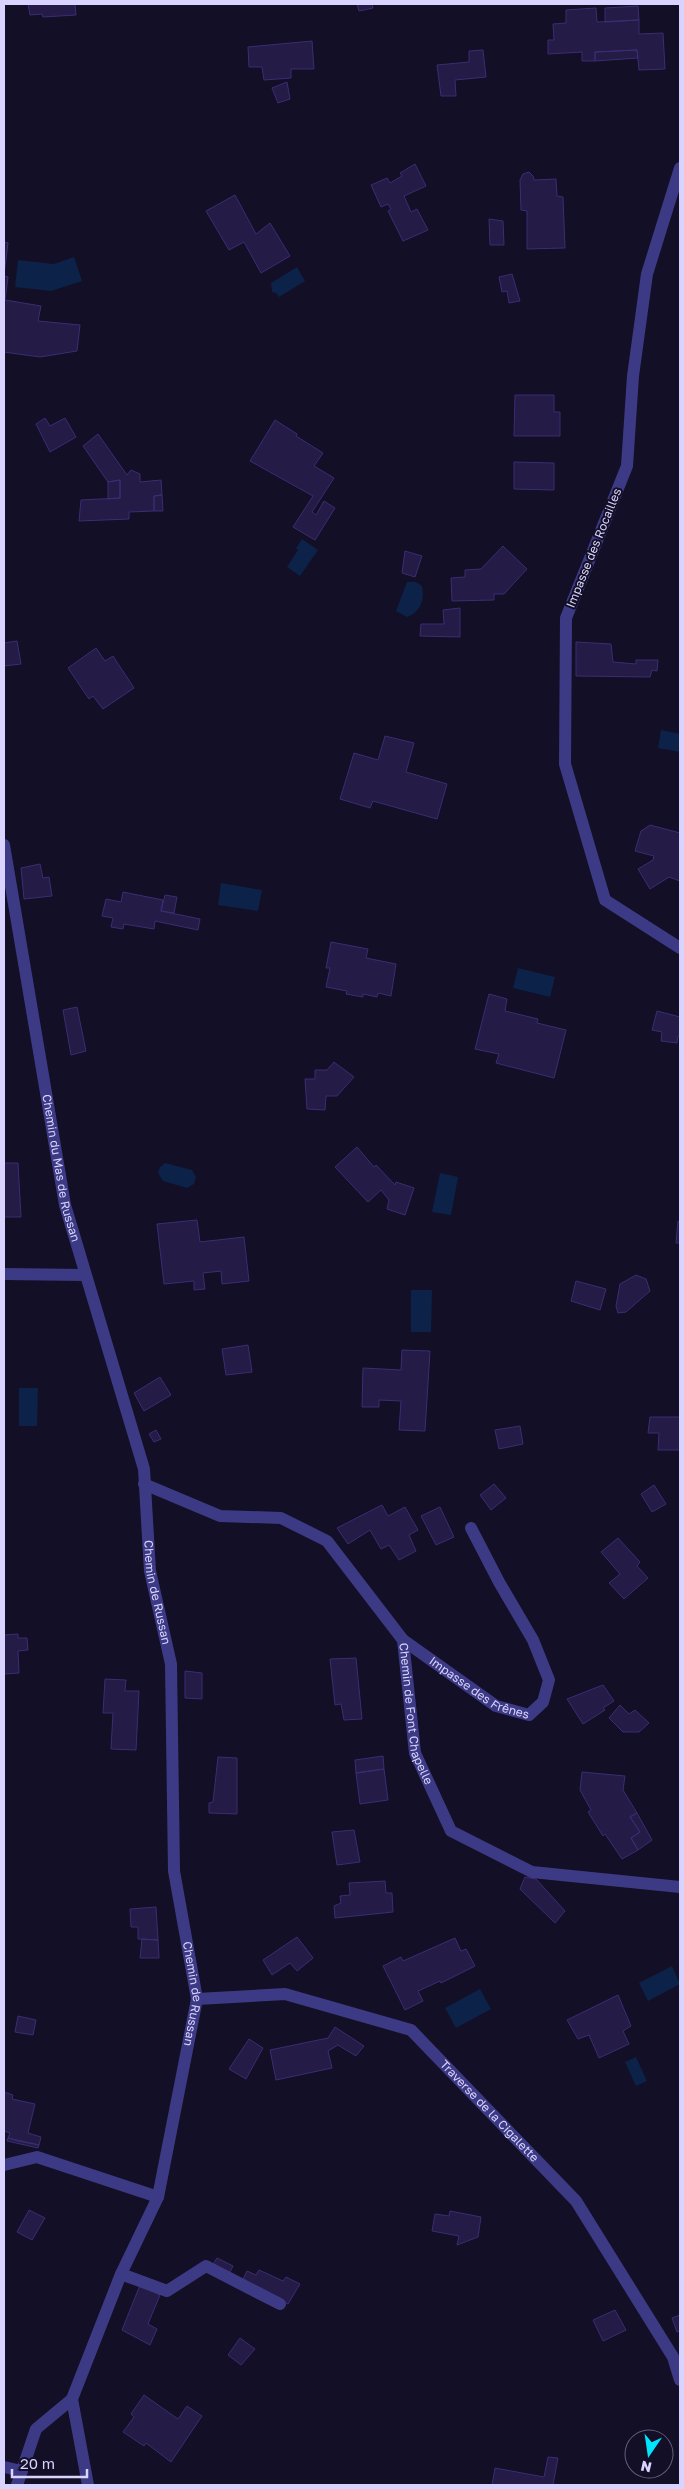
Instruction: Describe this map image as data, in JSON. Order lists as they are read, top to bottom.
{
  "streets": {
    "street": [
      "Impasse des Rocailles",
      "Chemin du Mas de Russan",
      "Chemin de Russan",
      "Impasse des Frênes",
      "Chemin de Font Chapelle",
      "Traverse de la Cigalette"
    ]
  },
  "crossings": [
    ["Chemin du Mas de Russan", "Chemin de Russan"],
    ["Chemin du Mas de Russan", "Chemin de Font Chapelle"],
    ["Chemin de Russan", "Chemin de Font Chapelle"],
    ["Chemin de Russan", "Traverse de la Cigalette"],
    ["Impasse des Frênes", "Chemin de Font Chapelle"]
  ],
  "scale_bar": "20 m",
  "north": "bottom"
}
